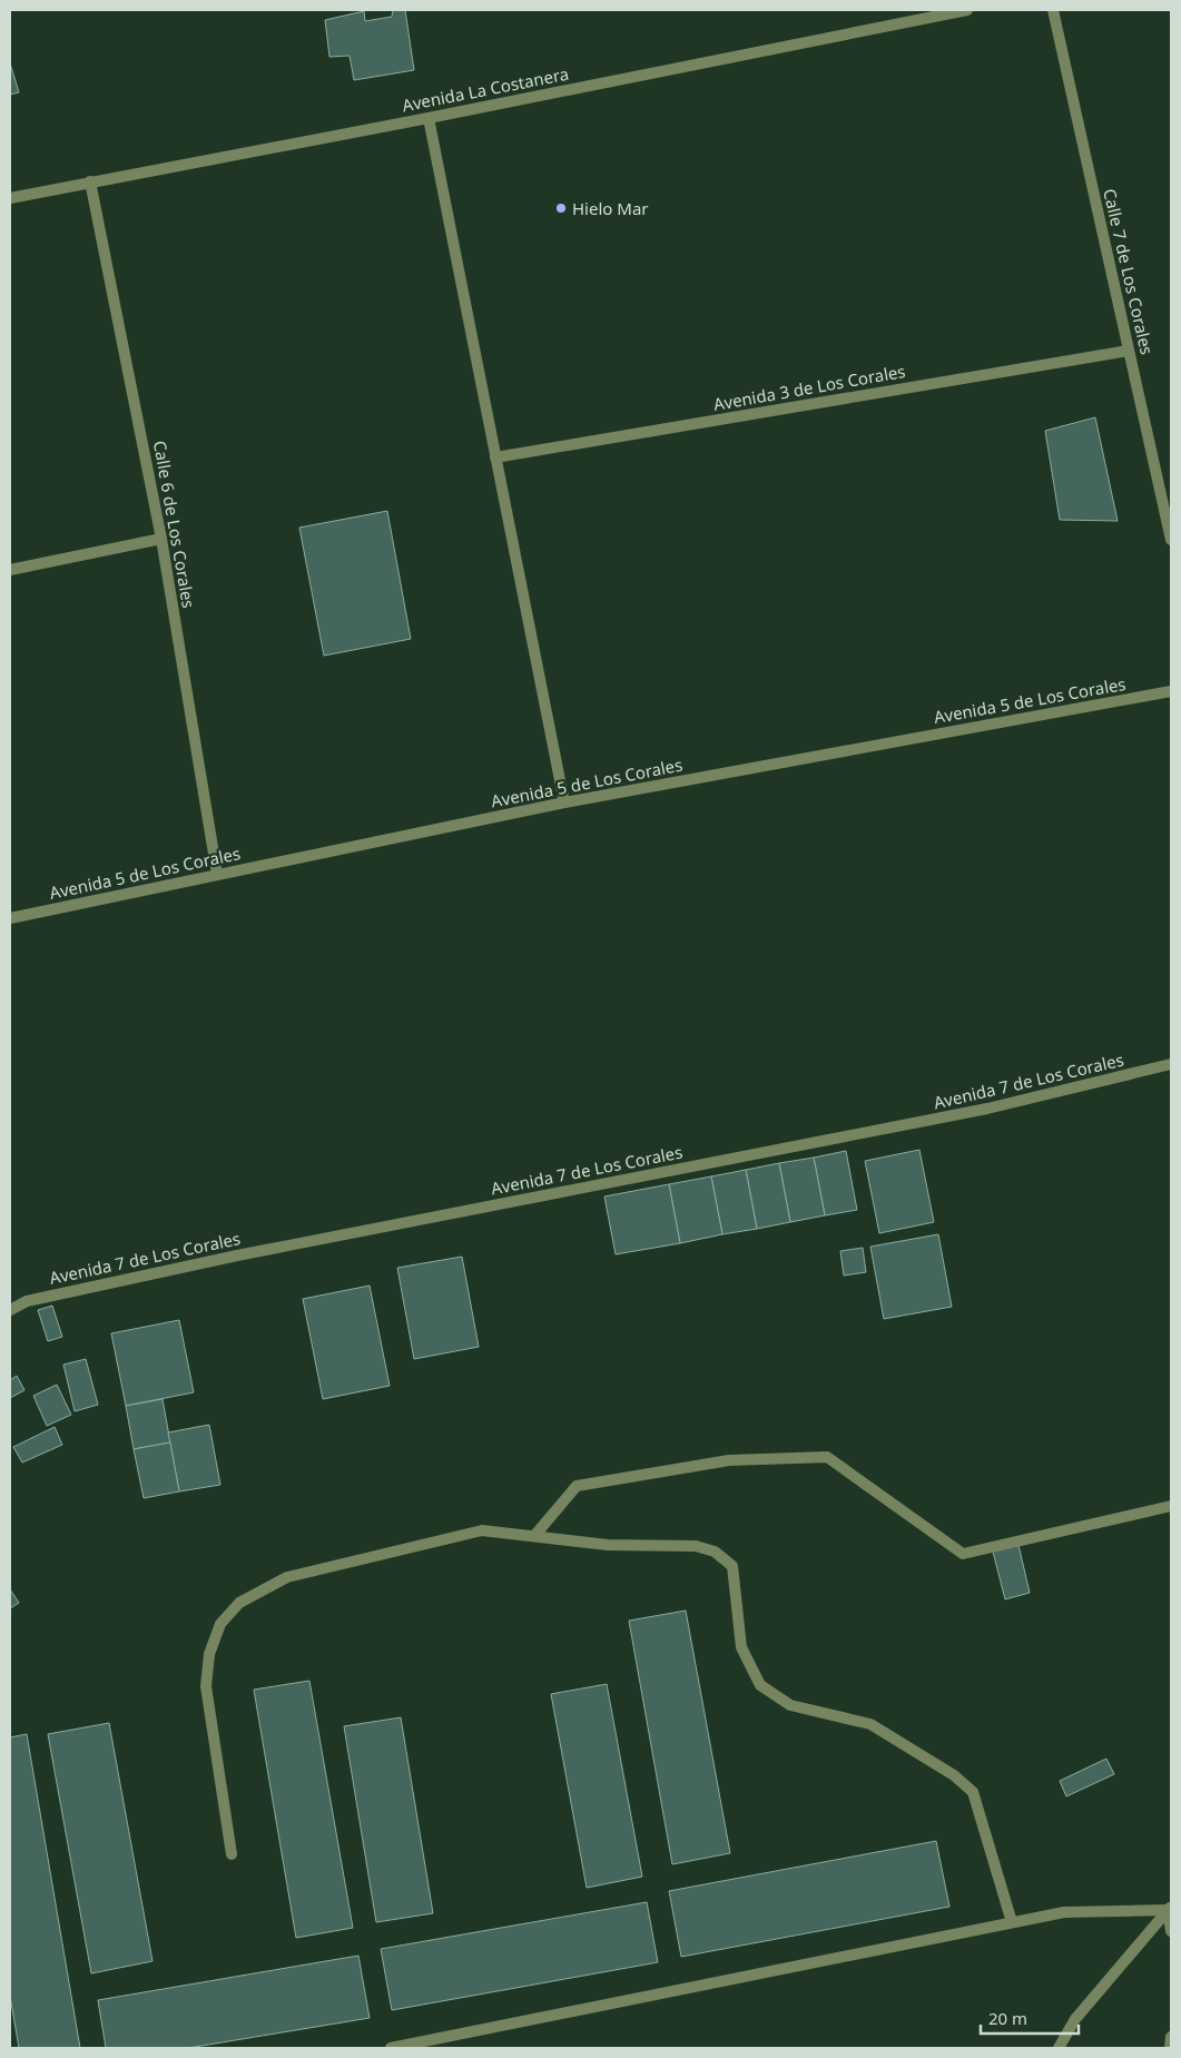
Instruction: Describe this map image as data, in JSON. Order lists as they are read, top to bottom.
{
  "streets": {
    "street": [
      "Avenida La Costanera",
      "Calle 7 de Los Corales",
      "Avenida 3 de Los Corales",
      "Calle 6 de Los Corales",
      "Avenida 5 de Los Corales",
      "Avenida 7 de Los Corales"
    ]
  },
  "crossings": [
    ["Avenida La Costanera", "Calle 6 de Los Corales"],
    ["Calle 7 de Los Corales", "Avenida 3 de Los Corales"],
    ["Calle 6 de Los Corales", "Avenida 5 de Los Corales"]
  ],
  "places": ["Hielo Mar"],
  "scale_bar": "20 m"
}
